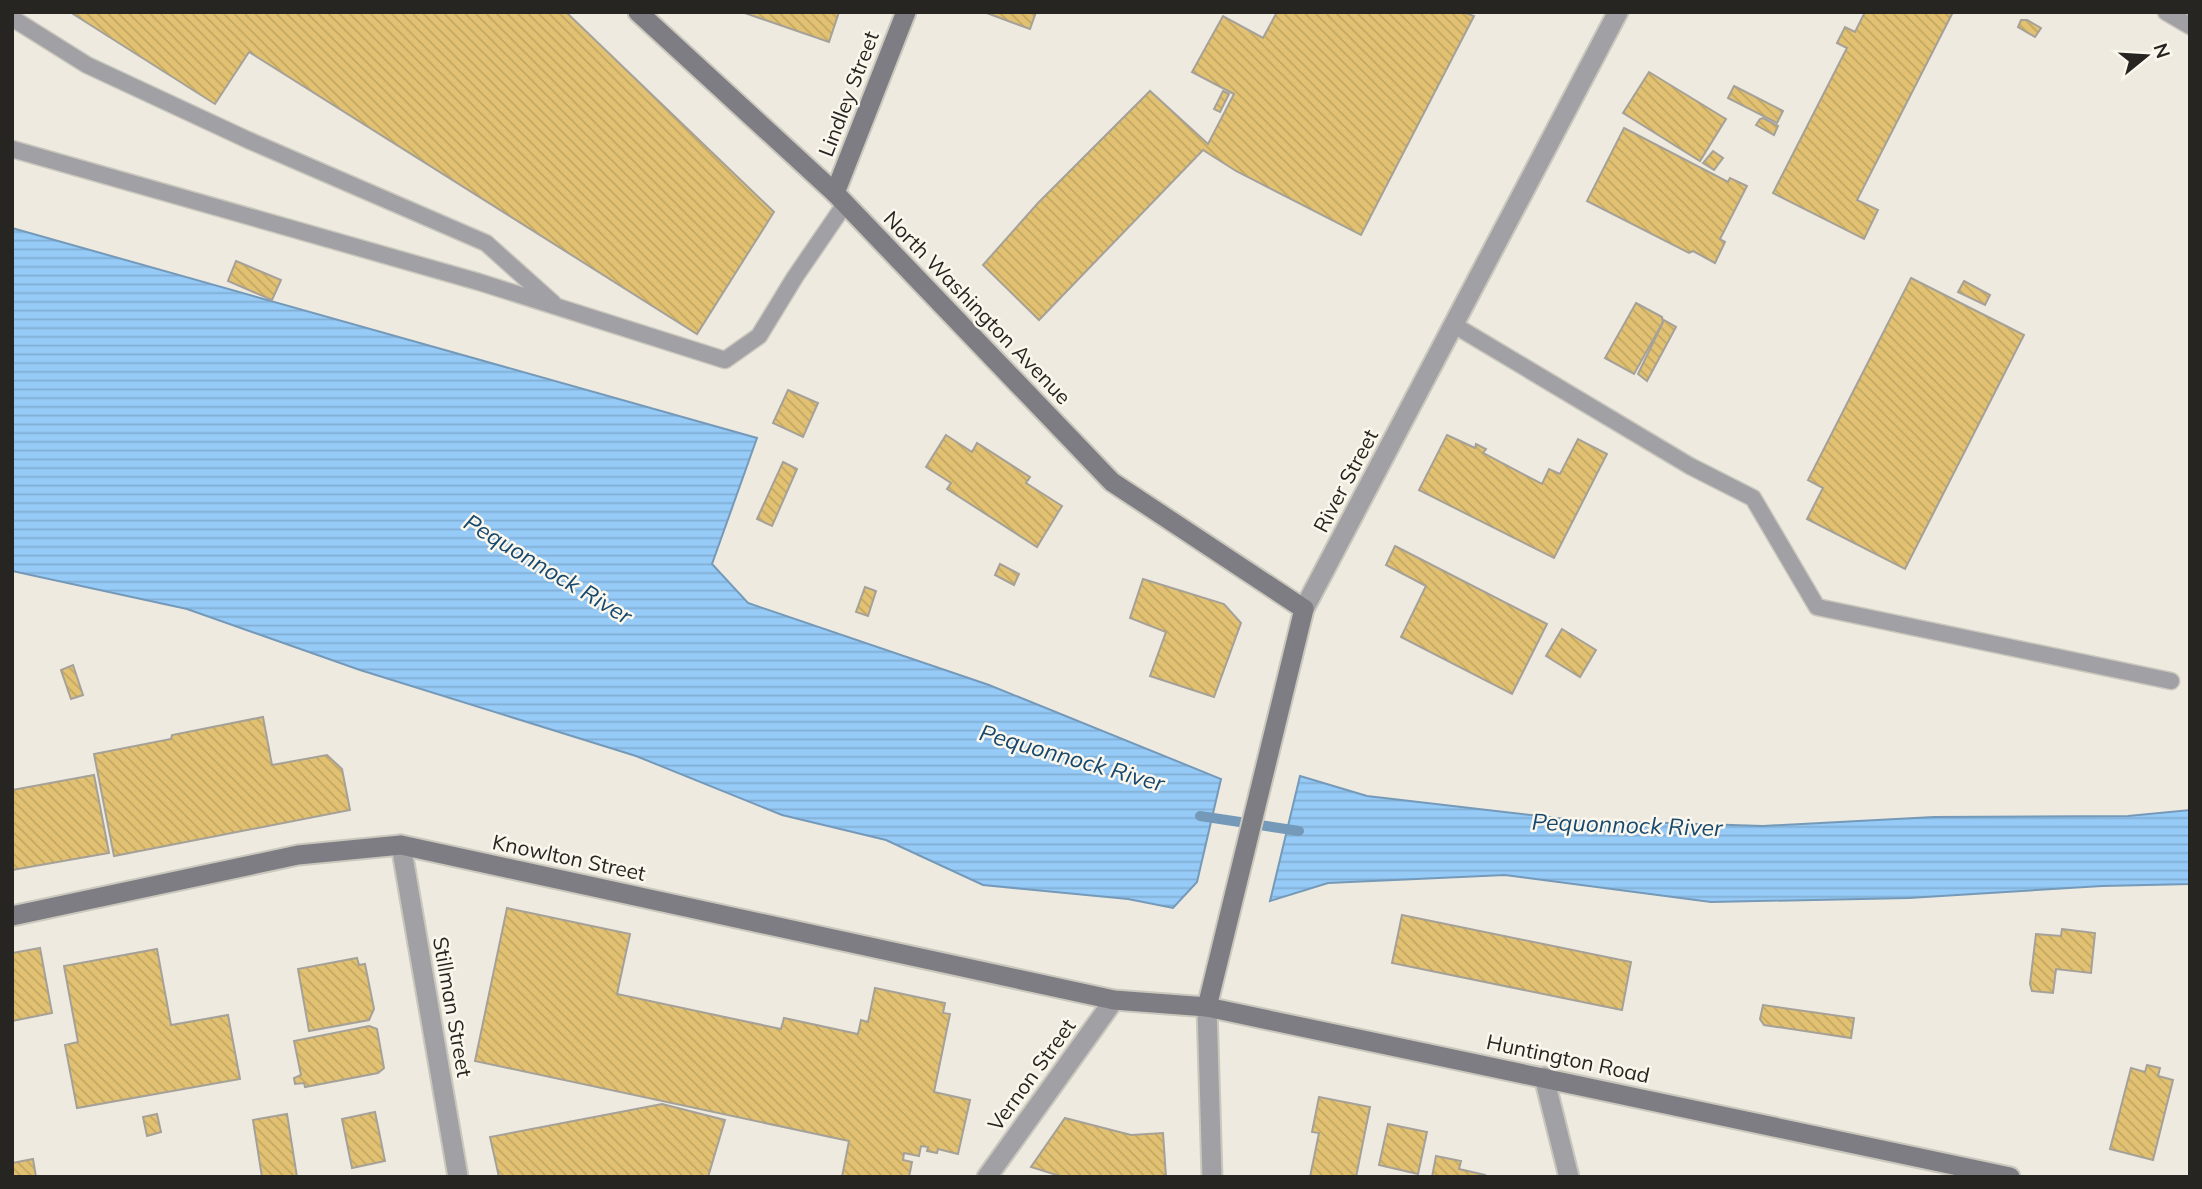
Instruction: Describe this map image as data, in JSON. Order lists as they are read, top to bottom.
{
  "streets": {
    "main road": [
      "Lindley Street",
      "North Washington Avenue",
      "River Street",
      "Knowlton Street",
      "Huntington Road"
    ],
    "street": ["Stillman Street", "Vernon Street"]
  },
  "crossings": [
    ["Lindley Street", "North Washington Avenue"],
    ["North Washington Avenue", "River Street"],
    ["River Street", "Huntington Road"],
    ["Knowlton Street", "Stillman Street"],
    ["Knowlton Street", "Huntington Road"],
    ["Knowlton Street", "Vernon Street"],
    ["Huntington Road", "Vernon Street"]
  ],
  "water": ["Pequonnock River"],
  "north": "right"
}
